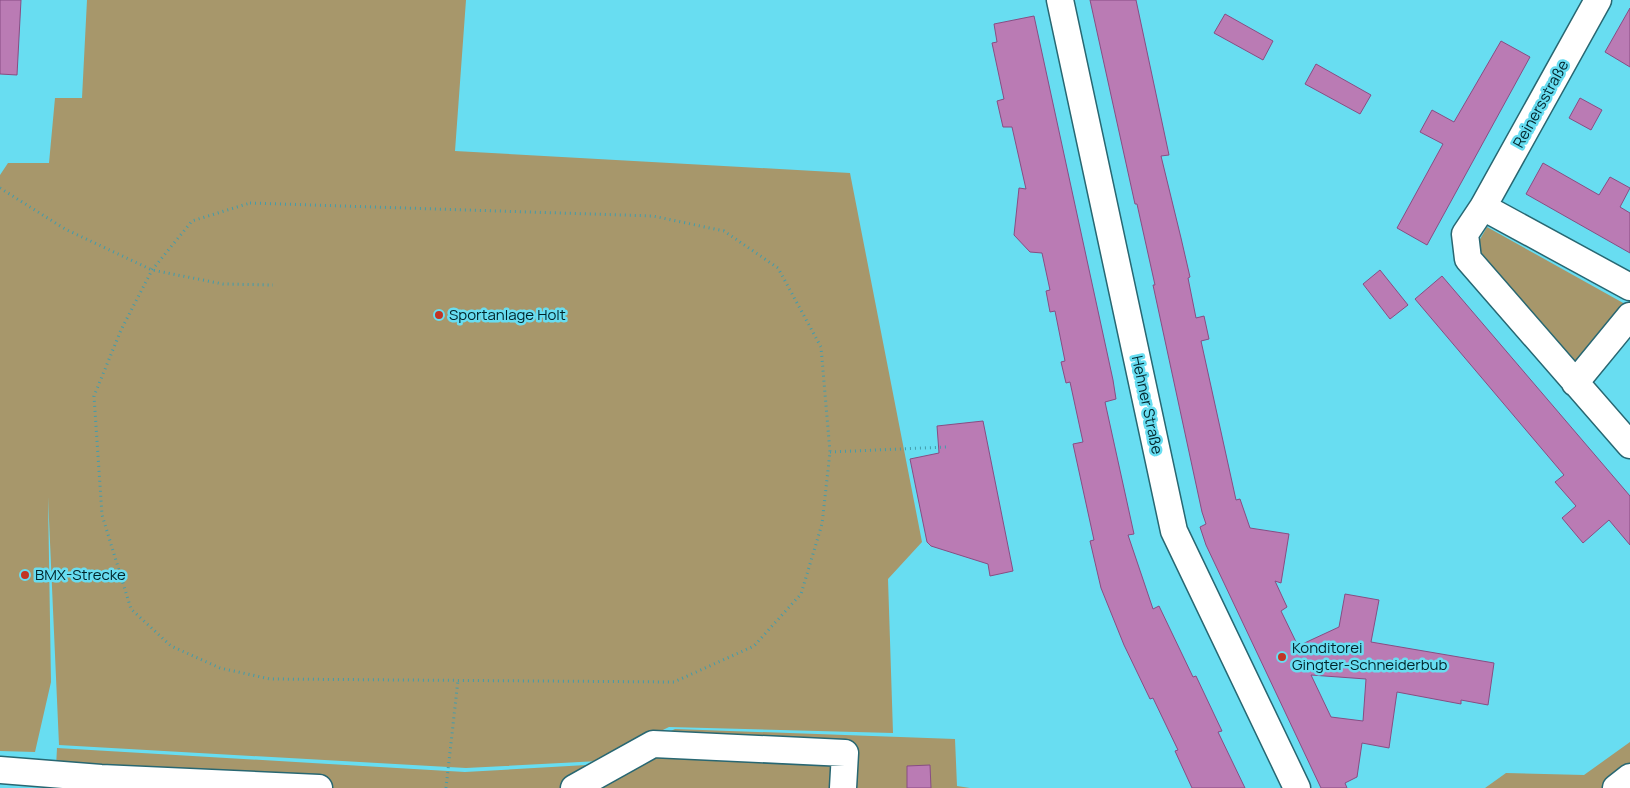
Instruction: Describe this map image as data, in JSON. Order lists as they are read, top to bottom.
{
  "streets": {
    "street": ["Reinersstraße", "Hehner Straße"]
  },
  "places": ["Sportanlage Holt", "BMX-Strecke", "Konditorei Gingter-Schneiderbub"]
}
